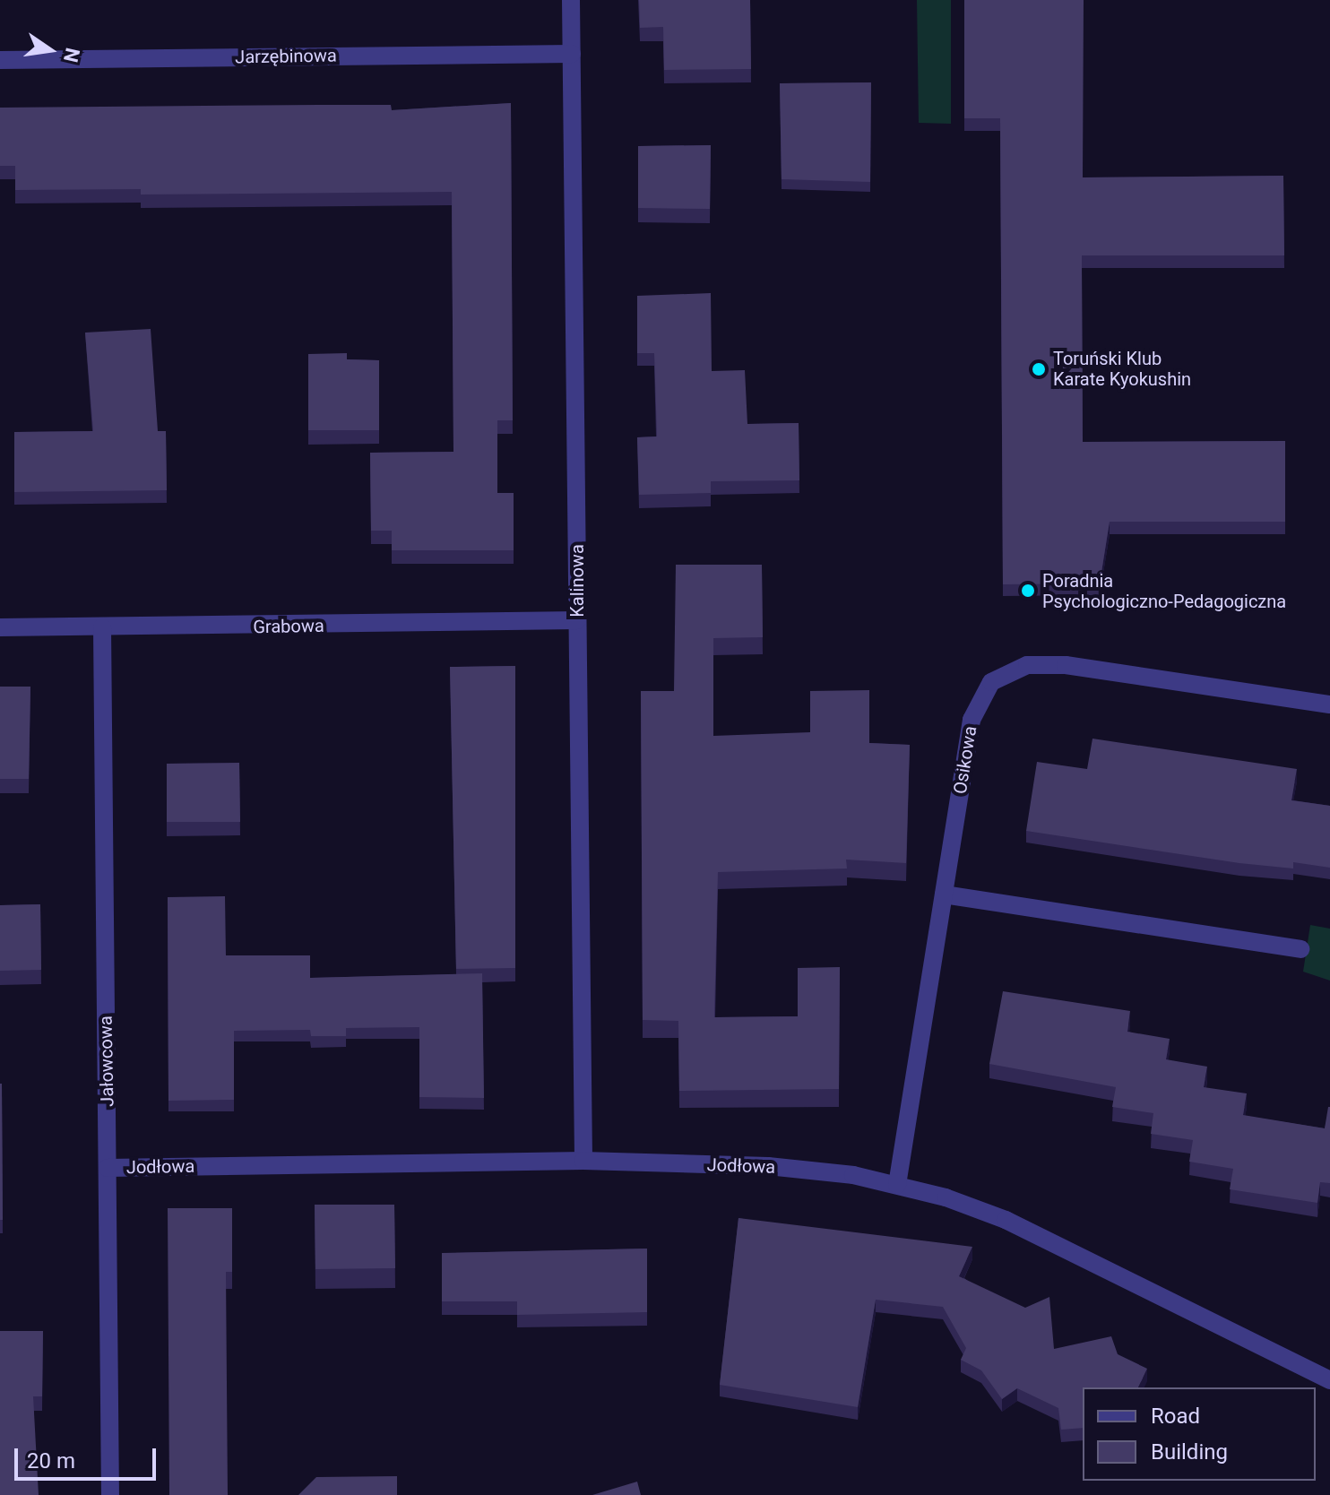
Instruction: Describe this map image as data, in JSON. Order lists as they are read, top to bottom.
{
  "streets": {
    "street": [
      "Jarzębinowa",
      "Kalinowa",
      "Grabowa",
      "Osikowa",
      "Jałowcowa",
      "Jodłowa"
    ]
  },
  "crossings": [
    ["Jarzębinowa", "Kalinowa"],
    ["Kalinowa", "Grabowa"],
    ["Kalinowa", "Jodłowa"],
    ["Grabowa", "Jałowcowa"],
    ["Osikowa", "Jodłowa"],
    ["Jałowcowa", "Jodłowa"]
  ],
  "places": ["Toruński Klub Karate Kyokushin", "Poradnia Psychologiczno-Pedagogiczna"],
  "legend": ["Road", "Building"],
  "scale_bar": "20 m",
  "north": "right"
}
